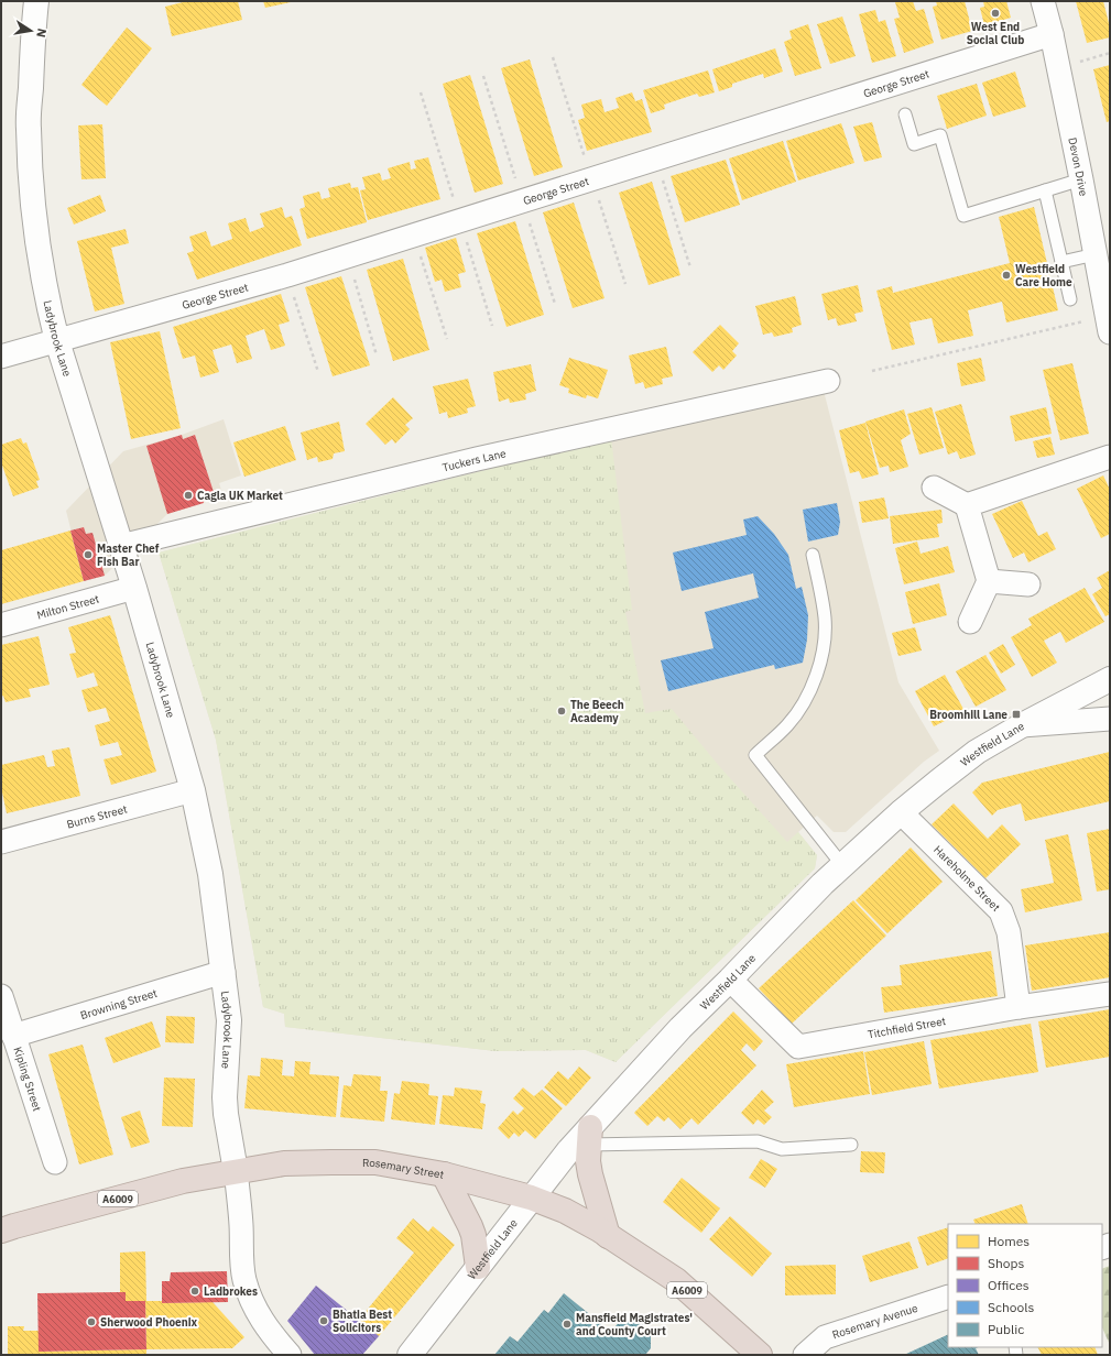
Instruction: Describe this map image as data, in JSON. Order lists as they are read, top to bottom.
{
  "streets": {
    "highway": ["Rosemary Street", "A6009"],
    "street": [
      "George Street",
      "Devon Drive",
      "Ladybrook Lane",
      "Tuckers Lane",
      "Milton Street",
      "Westfield Lane",
      "Burns Street",
      "Hareholme Street",
      "Browning Street",
      "Titchfield Street",
      "Kipling Street",
      "Rosemary Avenue"
    ]
  },
  "crossings": [
    ["George Street", "Devon Drive"],
    ["George Street", "Ladybrook Lane"],
    ["Ladybrook Lane", "Tuckers Lane"],
    ["Ladybrook Lane", "Milton Street"],
    ["Ladybrook Lane", "Burns Street"],
    ["Ladybrook Lane", "Browning Street"],
    ["Ladybrook Lane", "Rosemary Street"],
    ["Westfield Lane", "Hareholme Street"],
    ["Westfield Lane", "Titchfield Street"],
    ["Westfield Lane", "Rosemary Street"],
    ["Hareholme Street", "Titchfield Street"],
    ["Browning Street", "Kipling Street"]
  ],
  "places": {
    "other": [
      "West End Social Club",
      "Westfield Care Home",
      "Cagla UK Market",
      "Master Chef Fish Bar",
      "The Beech Academy",
      "Ladbrokes",
      "Bhatia Best Solicitors",
      "Sherwood Phoenix",
      "Mansfield Magistrates' and County Court"
    ],
    "transit": ["Broomhill Lane"]
  },
  "legend": [
    "Homes",
    "Shops",
    "Offices",
    "Schools",
    "Public"
  ],
  "north": "right"
}
